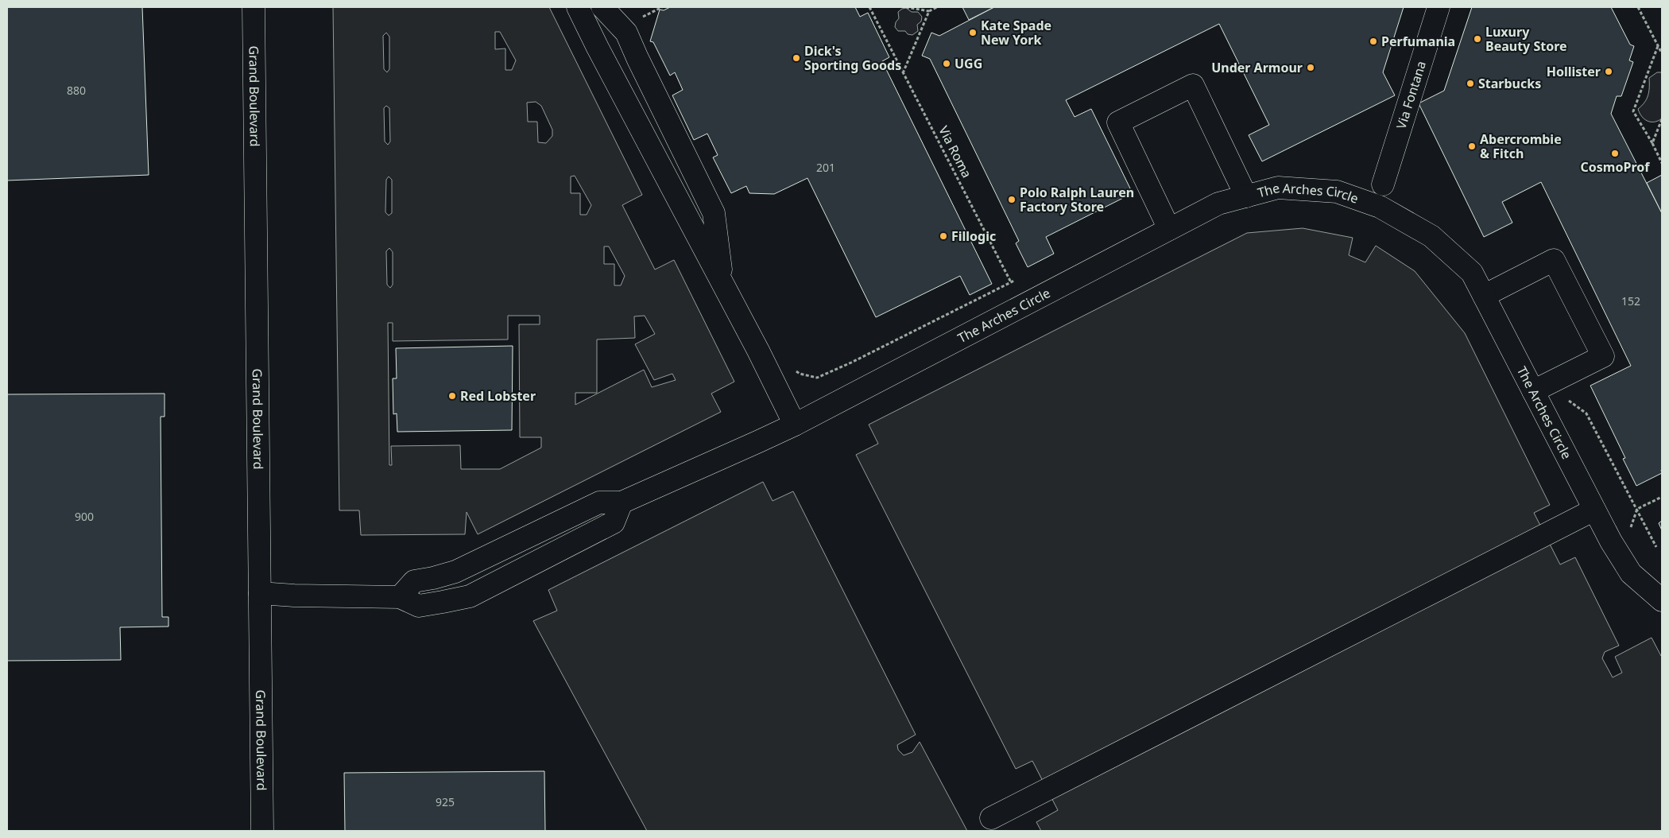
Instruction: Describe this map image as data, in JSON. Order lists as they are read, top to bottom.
{
  "streets": {
    "street": ["Via Fontana", "Grand Boulevard", "The Arches Circle"],
    "path": ["Via Roma"]
  },
  "crossings": [
    ["Grand Boulevard", "The Arches Circle"],
    ["Via Roma", "The Arches Circle"]
  ],
  "places": [
    "Kate Spade New York",
    "Luxury Beauty Store",
    "Perfumania",
    "Dick's Sporting Goods",
    "UGG",
    "Under Armour",
    "Hollister",
    "Starbucks",
    "Abercrombie & Fitch",
    "CosmoProf",
    "Polo Ralph Lauren Factory Store",
    "Fillogic",
    "Red Lobster"
  ],
  "house_numbers": [
    "880",
    "201",
    "152",
    "900",
    "925"
  ]
}
